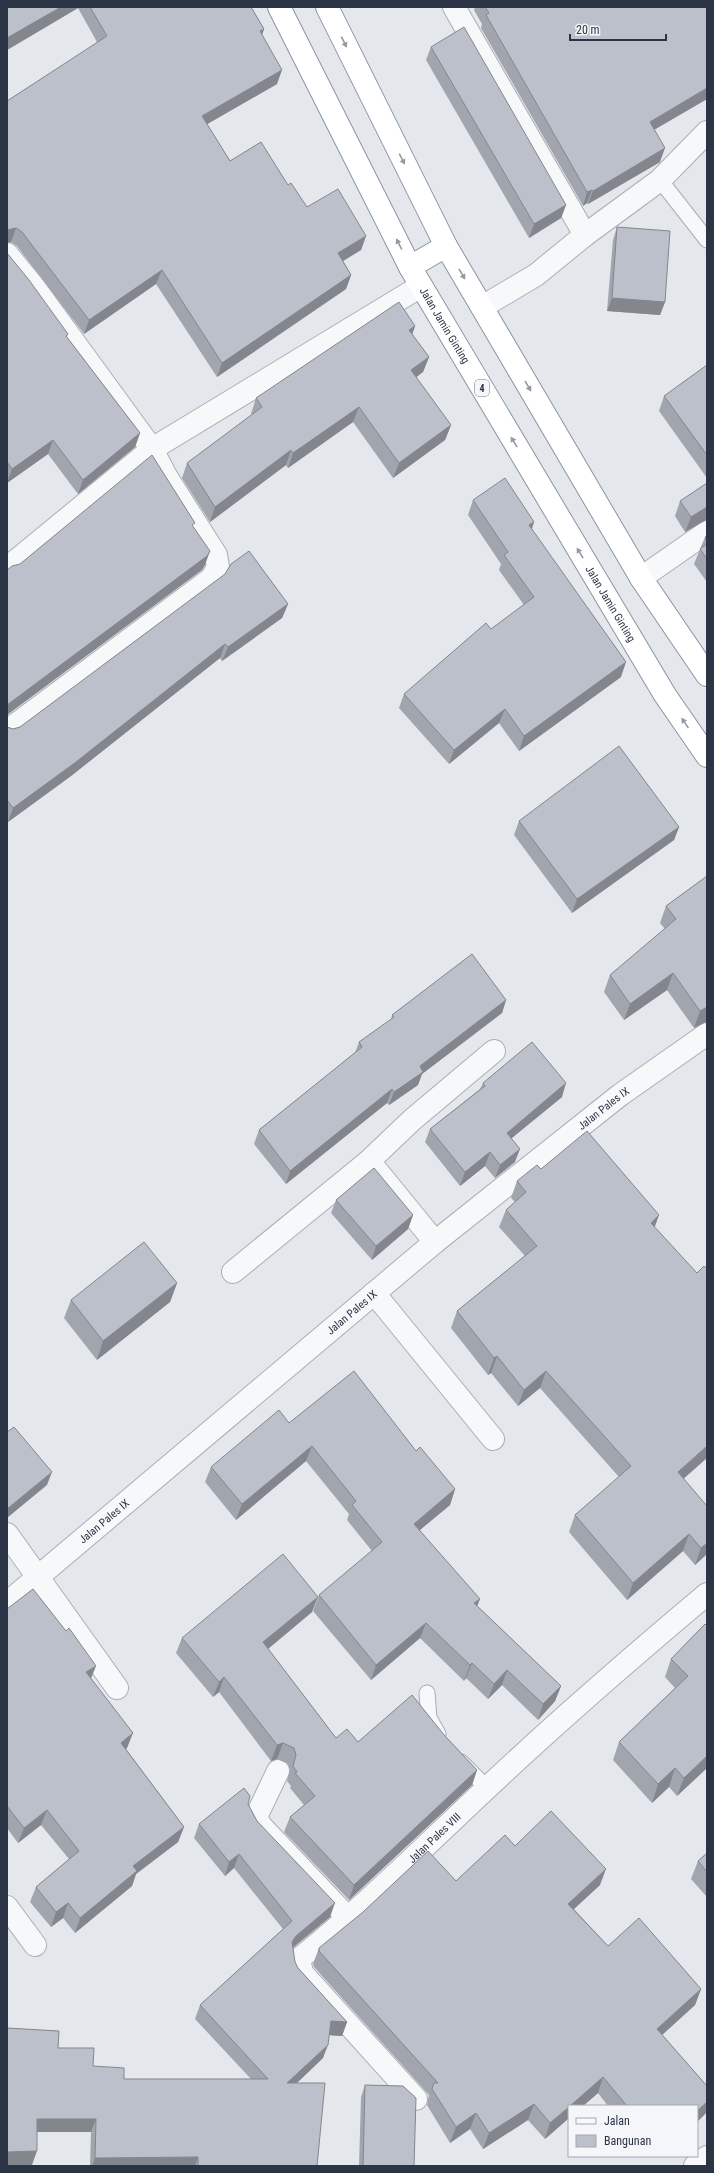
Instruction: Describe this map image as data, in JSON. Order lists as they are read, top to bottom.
{
  "streets": {
    "highway": ["Jalan Jamin Ginting", "4"],
    "street": ["Jalan Pales IX", "Jalan Pales VIII"]
  },
  "legend": ["Jalan", "Bangunan"],
  "scale_bar": "20 m"
}
